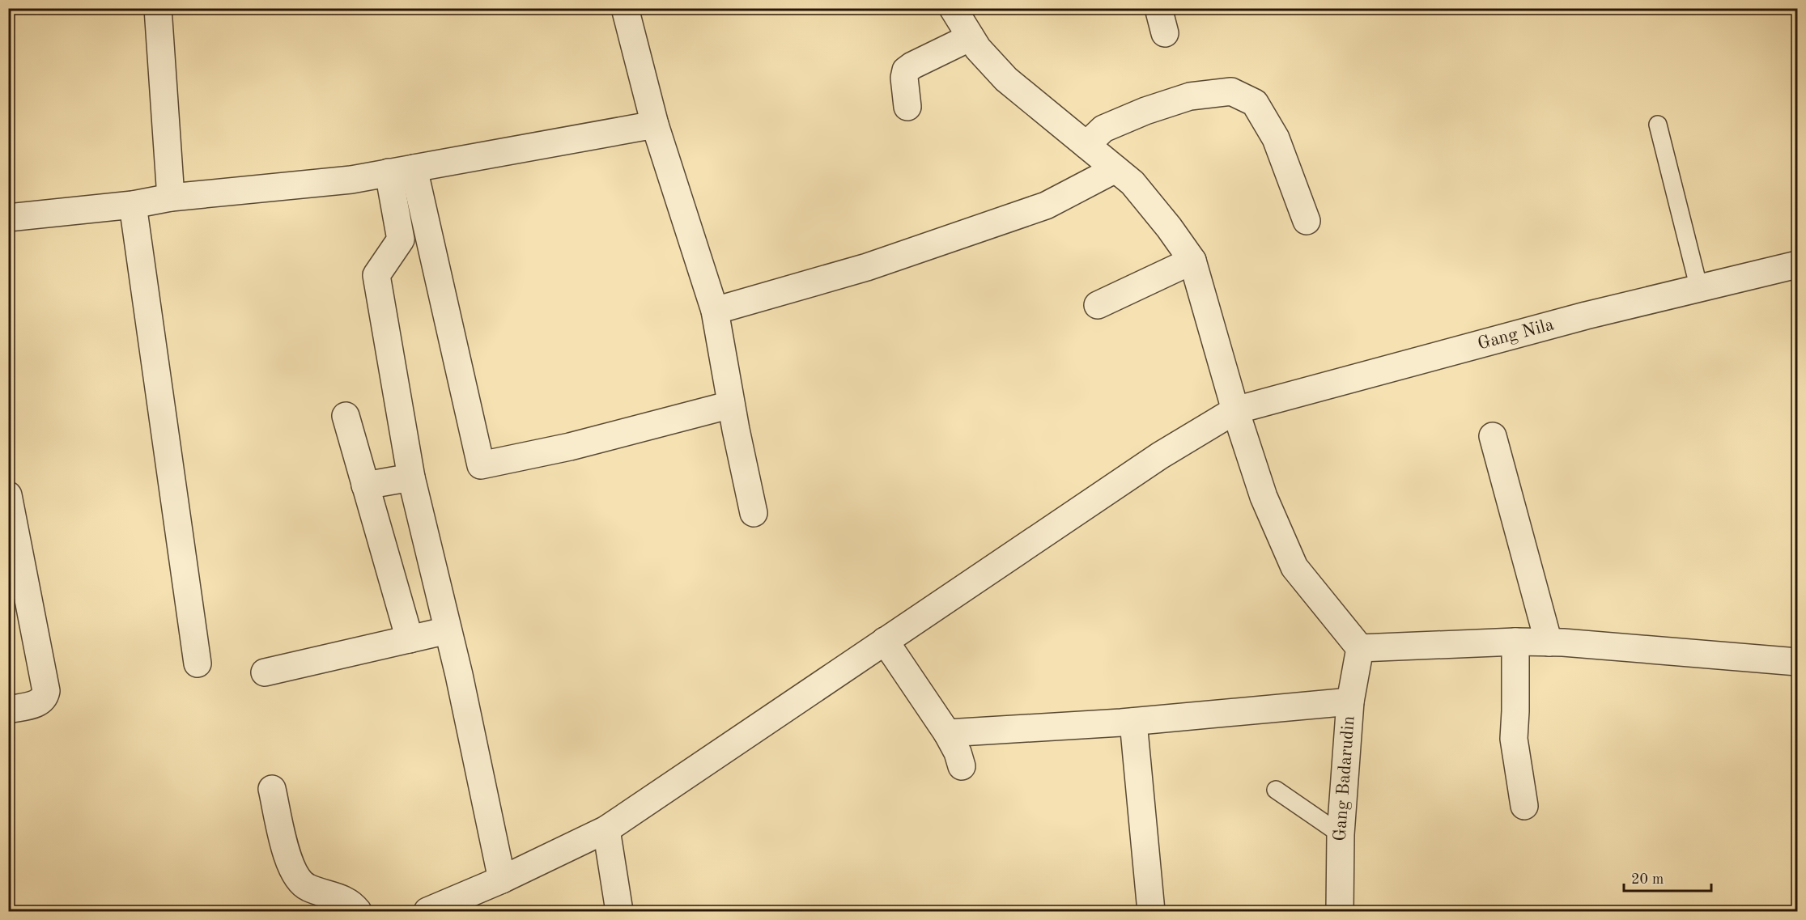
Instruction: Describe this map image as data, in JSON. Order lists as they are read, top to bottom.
{
  "streets": {
    "street": ["Gang Nila", "Gang Badarudin"]
  },
  "scale_bar": "20 m"
}
